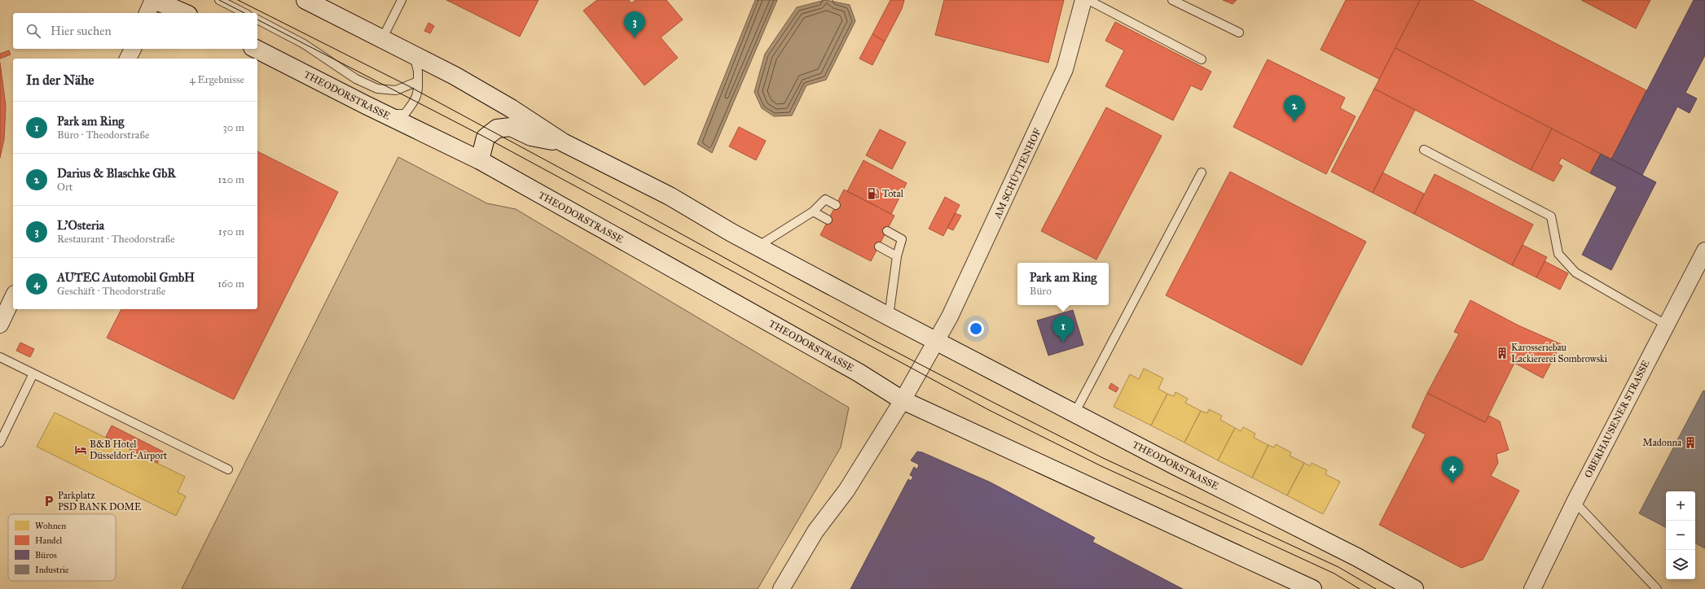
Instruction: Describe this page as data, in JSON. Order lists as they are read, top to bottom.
{
  "streets": {
    "main road": ["THEODORSTRASSE"],
    "street": ["AM SCHÜTTENHOF", "OBERHAUSENER STRASSE"]
  },
  "crossings": [
    ["THEODORSTRASSE", "AM SCHÜTTENHOF"]
  ],
  "places": {
    "fuel station": ["Total"],
    "building": ["Karosseriebau Lackiererei Sombrowski", "Madonna"],
    "hotel": ["B&B Hotel Düsseldorf-Airport"],
    "parking": ["Parkplatz PSD BANK DOME"]
  },
  "legend": [
    "Wohnen",
    "Handel",
    "Büros",
    "Industrie"
  ],
  "page": {
    "pins": [
      "3",
      "2",
      "1",
      "4"
    ],
    "search": "Hier suchen",
    "heading": ["In der Nähe", "4 Ergebnisse"],
    "list": [
      {
        "mark": "1",
        "name": "Park am Ring",
        "note": "Büro · Theodorstraße",
        "value": "30 m"
      },
      {
        "mark": "2",
        "name": "Darius & Blaschke GbR",
        "note": "Ort",
        "value": "120 m"
      },
      {
        "mark": "3",
        "name": "L'Osteria",
        "note": "Restaurant · Theodorstraße",
        "value": "150 m"
      },
      {
        "mark": "4",
        "name": "AUTEC Automobil GmbH",
        "note": "Geschäft · Theodorstraße",
        "value": "160 m"
      }
    ],
    "popup": ["Park am Ring", "Büro"],
    "map_buttons": ["+", "−"]
  }
}
